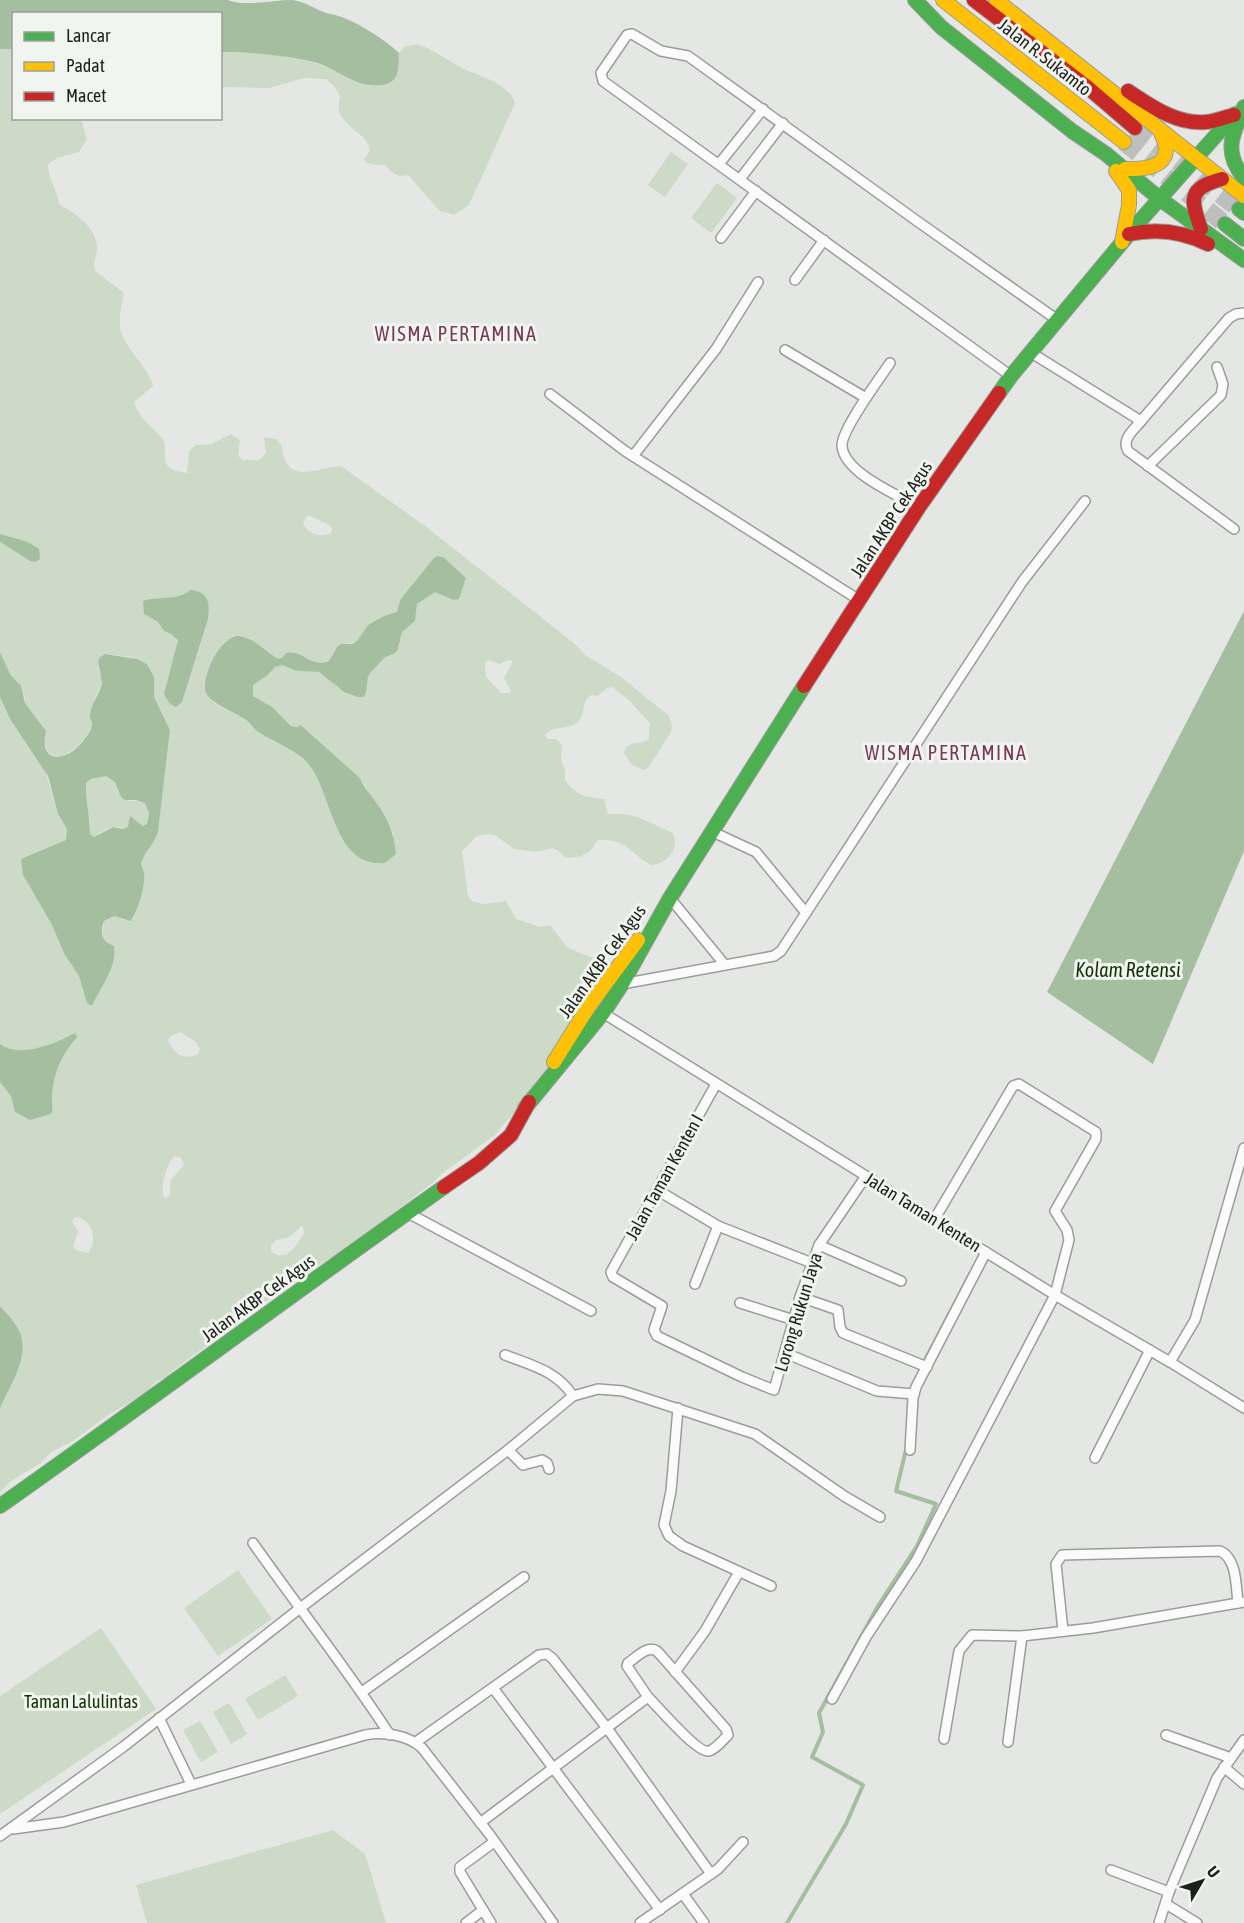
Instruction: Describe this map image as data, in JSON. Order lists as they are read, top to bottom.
{
  "streets": {
    "main road": ["Jalan R. Sukamto", "Jalan AKBP Cek Agus"],
    "street": ["Jalan Taman Kenten I", "Jalan Taman Kenten", "Lorong Rukun Jaya"]
  },
  "crossings": [
    ["Jalan AKBP Cek Agus", "Jalan Taman Kenten"],
    ["Jalan Taman Kenten I", "Jalan Taman Kenten"],
    ["Jalan Taman Kenten I", "Lorong Rukun Jaya"],
    ["Jalan Taman Kenten", "Lorong Rukun Jaya"]
  ],
  "districts": ["WISMA PERTAMINA", "WISMA PERTAMINA"],
  "water": ["Kolam Retensi"],
  "parks": ["Taman Lalulintas"],
  "legend": ["Lancar", "Padat", "Macet"],
  "north": "top right"
}
